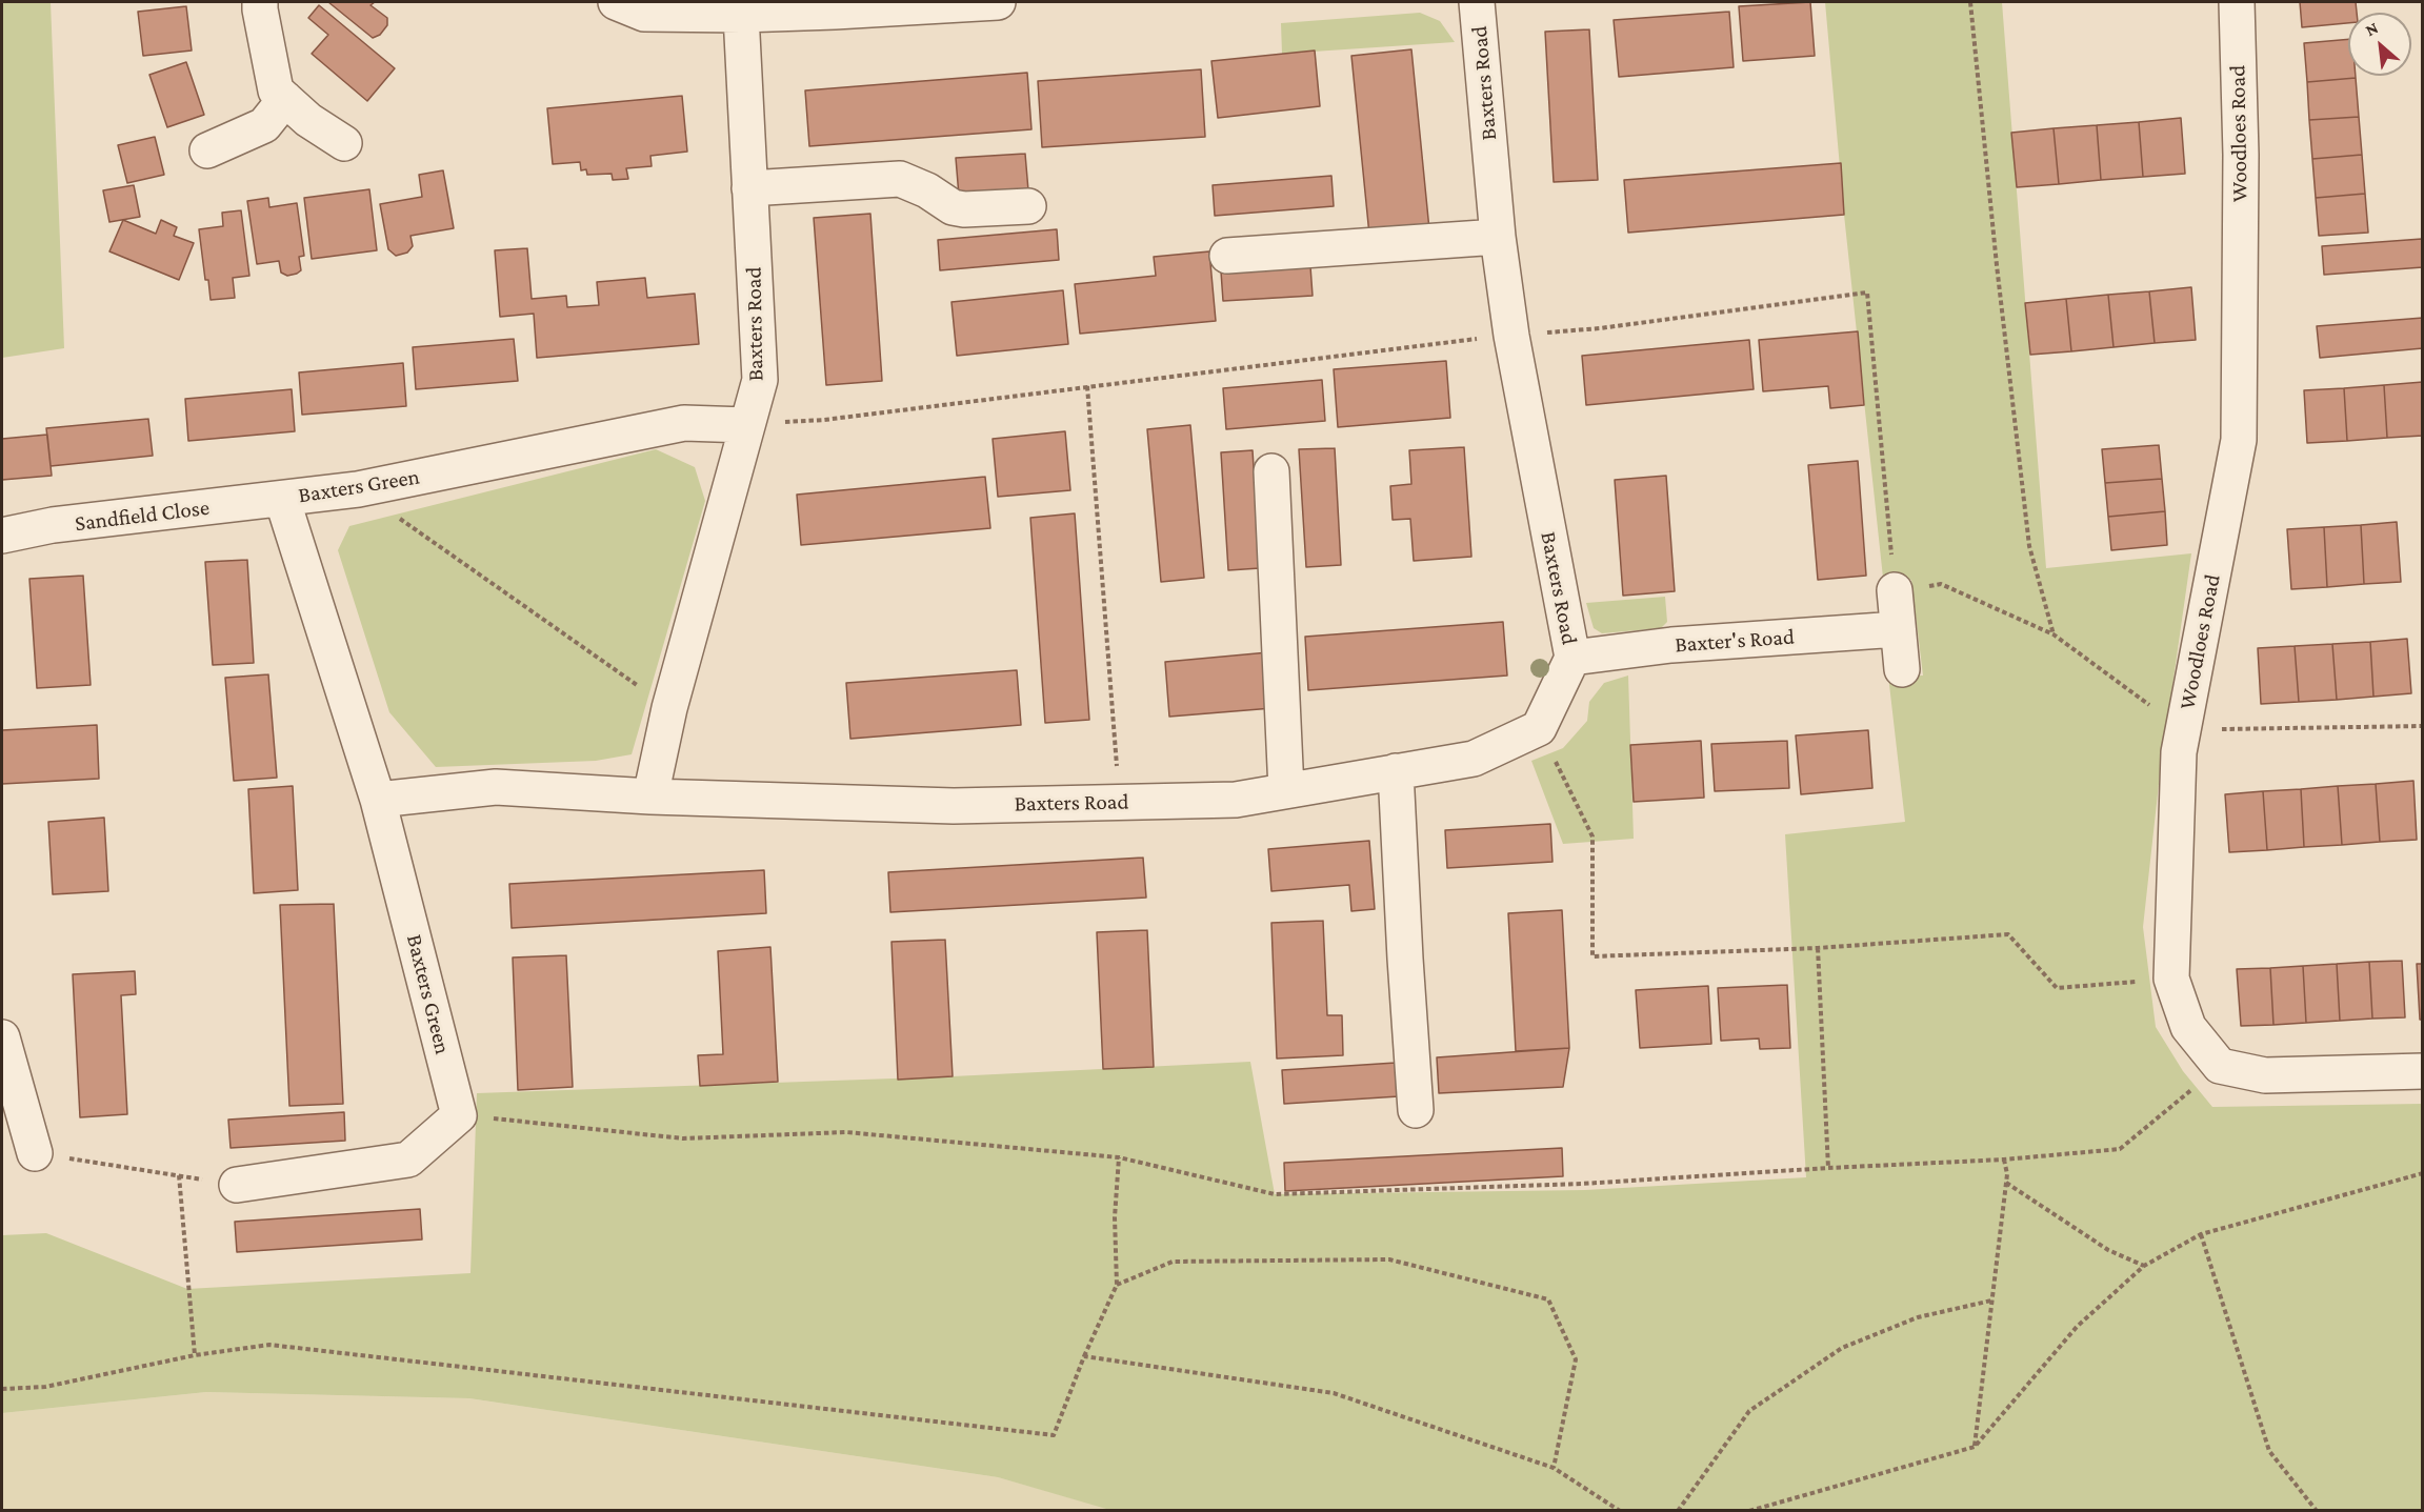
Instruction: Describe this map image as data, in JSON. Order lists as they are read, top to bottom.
{
  "streets": {
    "street": [
      "Baxters Road",
      "Woodloes Road",
      "Baxters Green",
      "Sandfield Close",
      "Baxter's Road"
    ]
  },
  "crossings": [
    ["Baxters Road", "Baxters Green"],
    ["Baxters Road", "Baxter's Road"],
    ["Baxters Green", "Sandfield Close"]
  ],
  "north": "top left"
}
